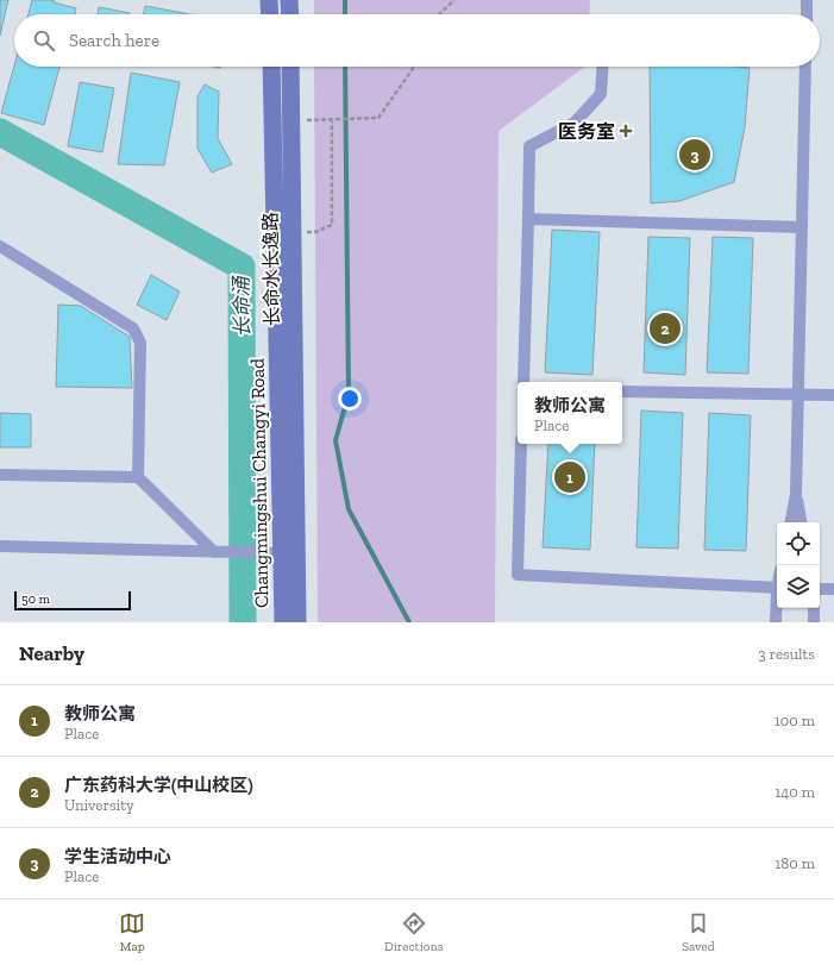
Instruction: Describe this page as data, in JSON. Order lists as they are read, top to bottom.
{
  "streets": {
    "street": ["长命水长逸路", "Changmingshui Changyi Road"]
  },
  "water": ["长命涌"],
  "places": {
    "health": ["医务室"]
  },
  "scale_bar": "50 m",
  "page": {
    "search": "Search here",
    "pins": ["3", "2", "1"],
    "popup": ["教师公寓", "Place"],
    "scale": "50 m",
    "heading": ["Nearby", "3 results"],
    "list": [
      {
        "mark": "1",
        "name": "教师公寓",
        "note": "Place",
        "value": "100 m"
      },
      {
        "mark": "2",
        "name": "广东药科大学(中山校区)",
        "note": "University",
        "value": "140 m"
      },
      {
        "mark": "3",
        "name": "学生活动中心",
        "note": "Place",
        "value": "180 m"
      }
    ],
    "nav": ["Map", "Directions", "Saved"]
  }
}
